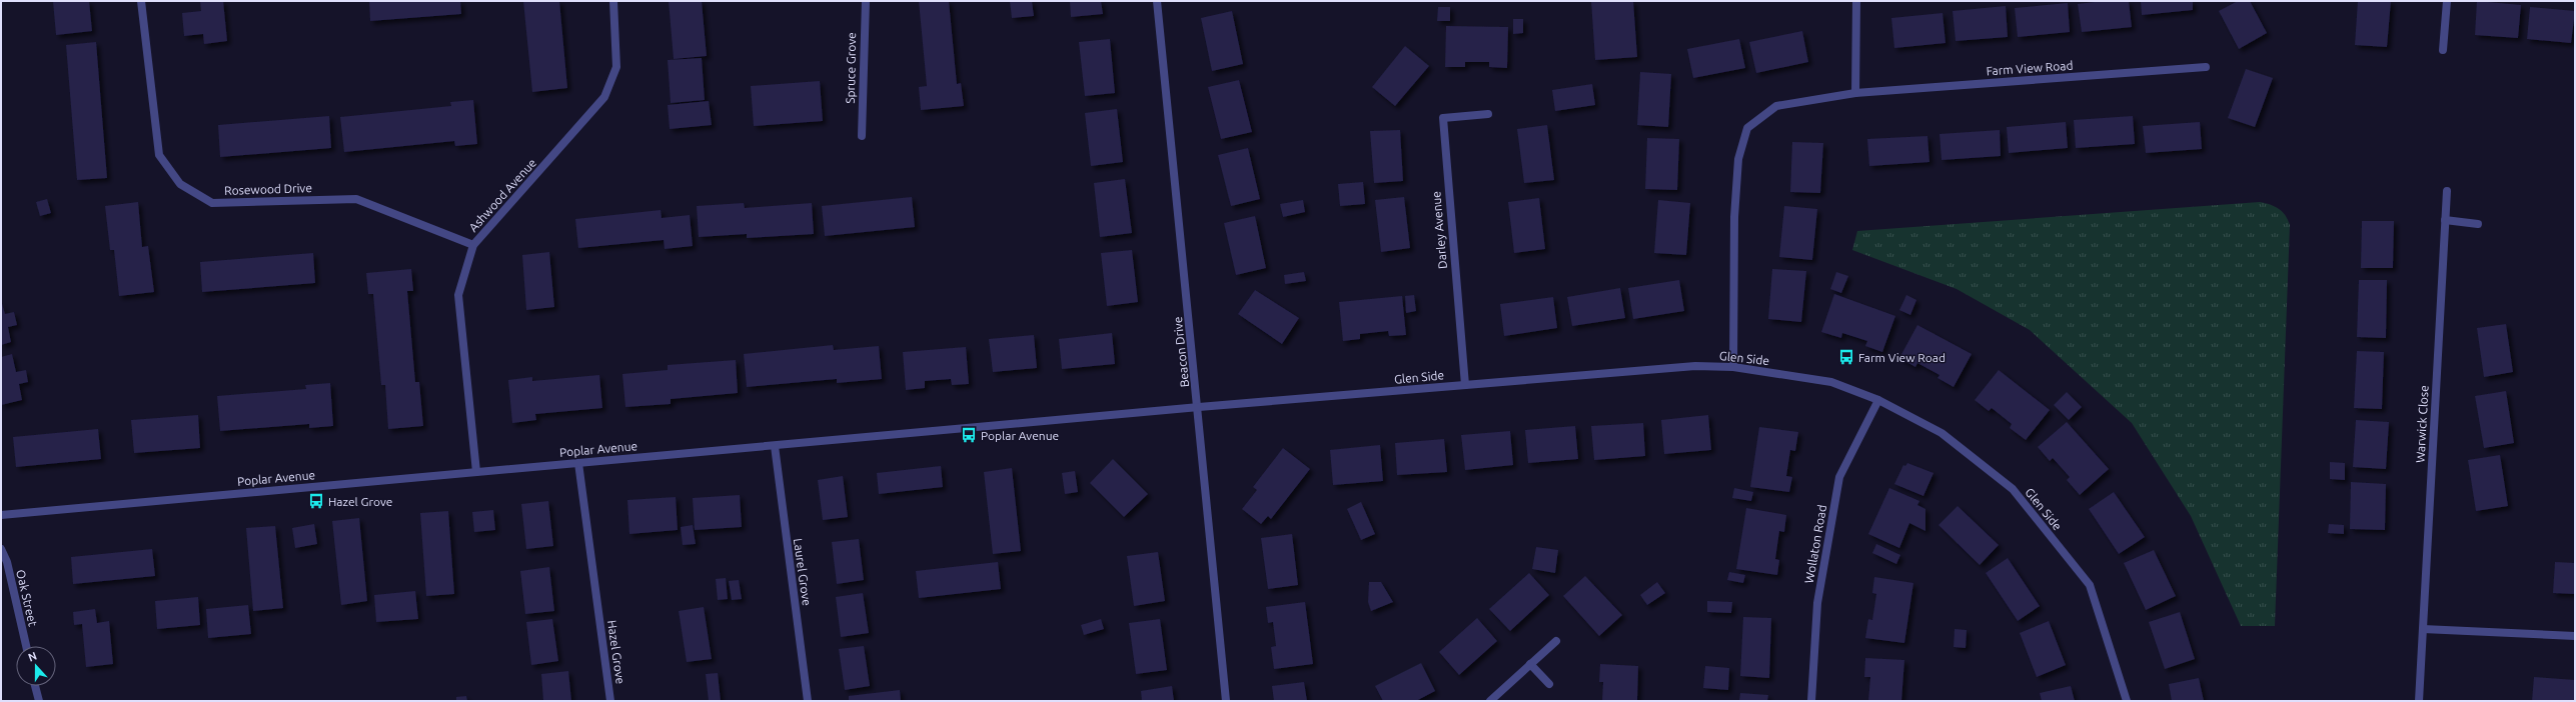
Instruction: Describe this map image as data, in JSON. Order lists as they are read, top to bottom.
{
  "streets": {
    "street": [
      "Spruce Grove",
      "Farm View Road",
      "Rosewood Drive",
      "Ashwood Avenue",
      "Darley Avenue",
      "Beacon Drive",
      "Glen Side",
      "Warwick Close",
      "Poplar Avenue",
      "Wollaton Road",
      "Laurel Grove",
      "Oak Street",
      "Hazel Grove"
    ]
  },
  "crossings": [
    ["Farm View Road", "Glen Side"],
    ["Rosewood Drive", "Ashwood Avenue"],
    ["Ashwood Avenue", "Poplar Avenue"],
    ["Darley Avenue", "Glen Side"],
    ["Beacon Drive", "Glen Side"],
    ["Beacon Drive", "Poplar Avenue"],
    ["Glen Side", "Poplar Avenue"],
    ["Glen Side", "Wollaton Road"],
    ["Poplar Avenue", "Laurel Grove"],
    ["Poplar Avenue", "Hazel Grove"]
  ],
  "places": {
    "bus stop": ["Farm View Road", "Poplar Avenue", "Hazel Grove"]
  },
  "north": "top"
}
